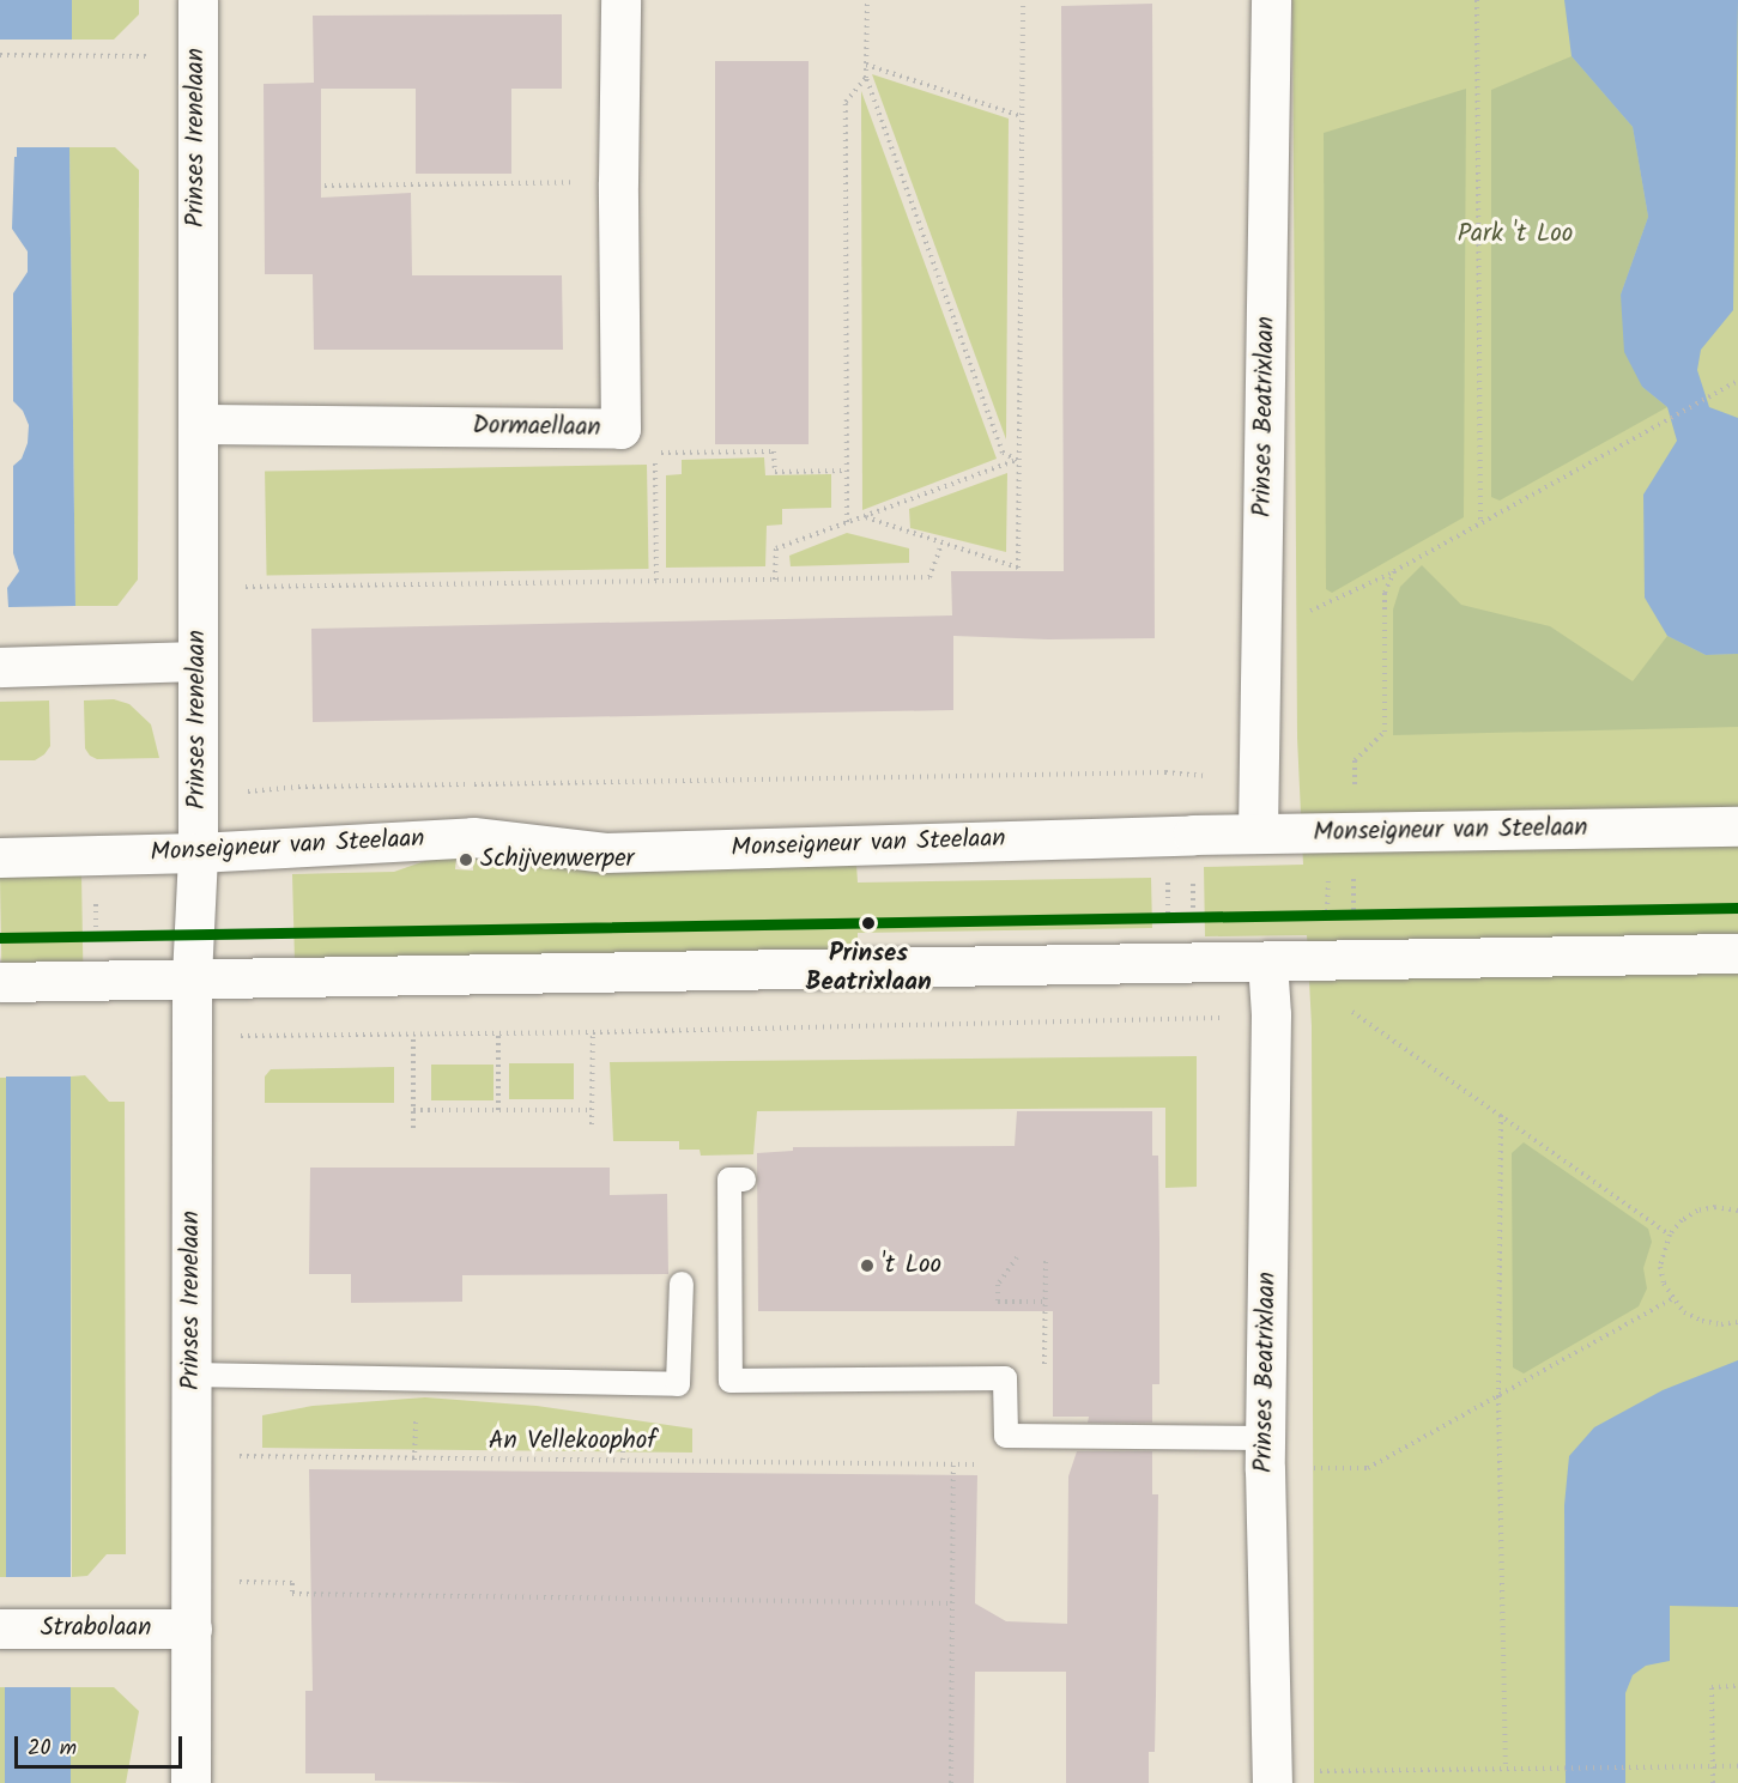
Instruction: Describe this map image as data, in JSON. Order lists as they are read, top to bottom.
{
  "streets": {
    "street": [
      "Prinses Irenelaan",
      "Prinses Beatrixlaan",
      "Dormaellaan",
      "Monseigneur van Steelaan",
      "Strabolaan"
    ],
    "path": ["An Vellekoophof"]
  },
  "crossings": [
    ["Prinses Irenelaan", "Dormaellaan"],
    ["Prinses Irenelaan", "Monseigneur van Steelaan"],
    ["Prinses Irenelaan", "An Vellekoophof"],
    ["Prinses Irenelaan", "Strabolaan"],
    ["Prinses Beatrixlaan", "Monseigneur van Steelaan"]
  ],
  "parks": ["Park 't Loo"],
  "places": ["Schijvenwerper", "Prinses Beatrixlaan", "'t Loo"],
  "scale_bar": "20 m"
}
